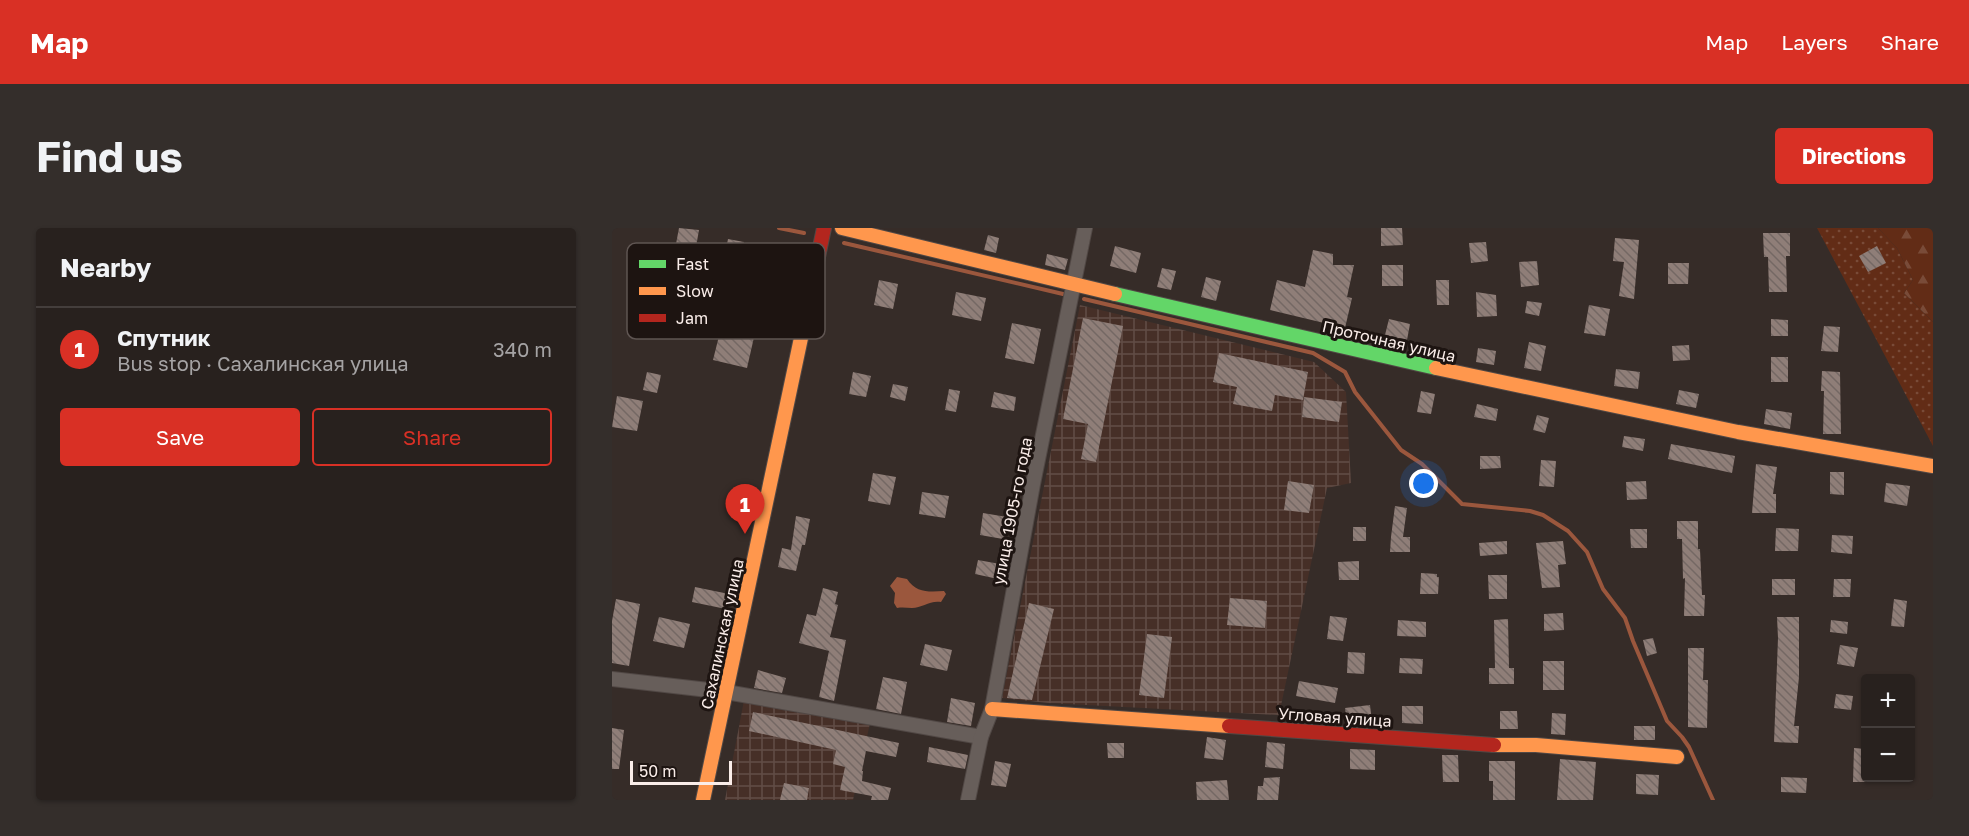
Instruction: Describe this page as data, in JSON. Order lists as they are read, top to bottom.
{
  "streets": {
    "street": [
      "Проточная улица",
      "улица 1905-го года",
      "Сахалинская улица",
      "Угловая улица"
    ]
  },
  "crossings": [
    ["Проточная улица", "улица 1905-го года"],
    ["улица 1905-го года", "Угловая улица"]
  ],
  "legend": ["Fast", "Slow", "Jam"],
  "scale_bar": "50 m",
  "page": {
    "header": "Map",
    "nav": ["Map", "Layers", "Share"],
    "buttons": [
      "Directions",
      ["Save", "Share"]
    ],
    "title": "Find us",
    "heading": "Nearby",
    "list": [
      {
        "mark": "1",
        "name": "Спутник",
        "note": "Bus stop · Сахалинская улица",
        "value": "340 m"
      }
    ],
    "pins": "1",
    "map_buttons": ["+", "−"],
    "scale": "50 m"
  }
}
